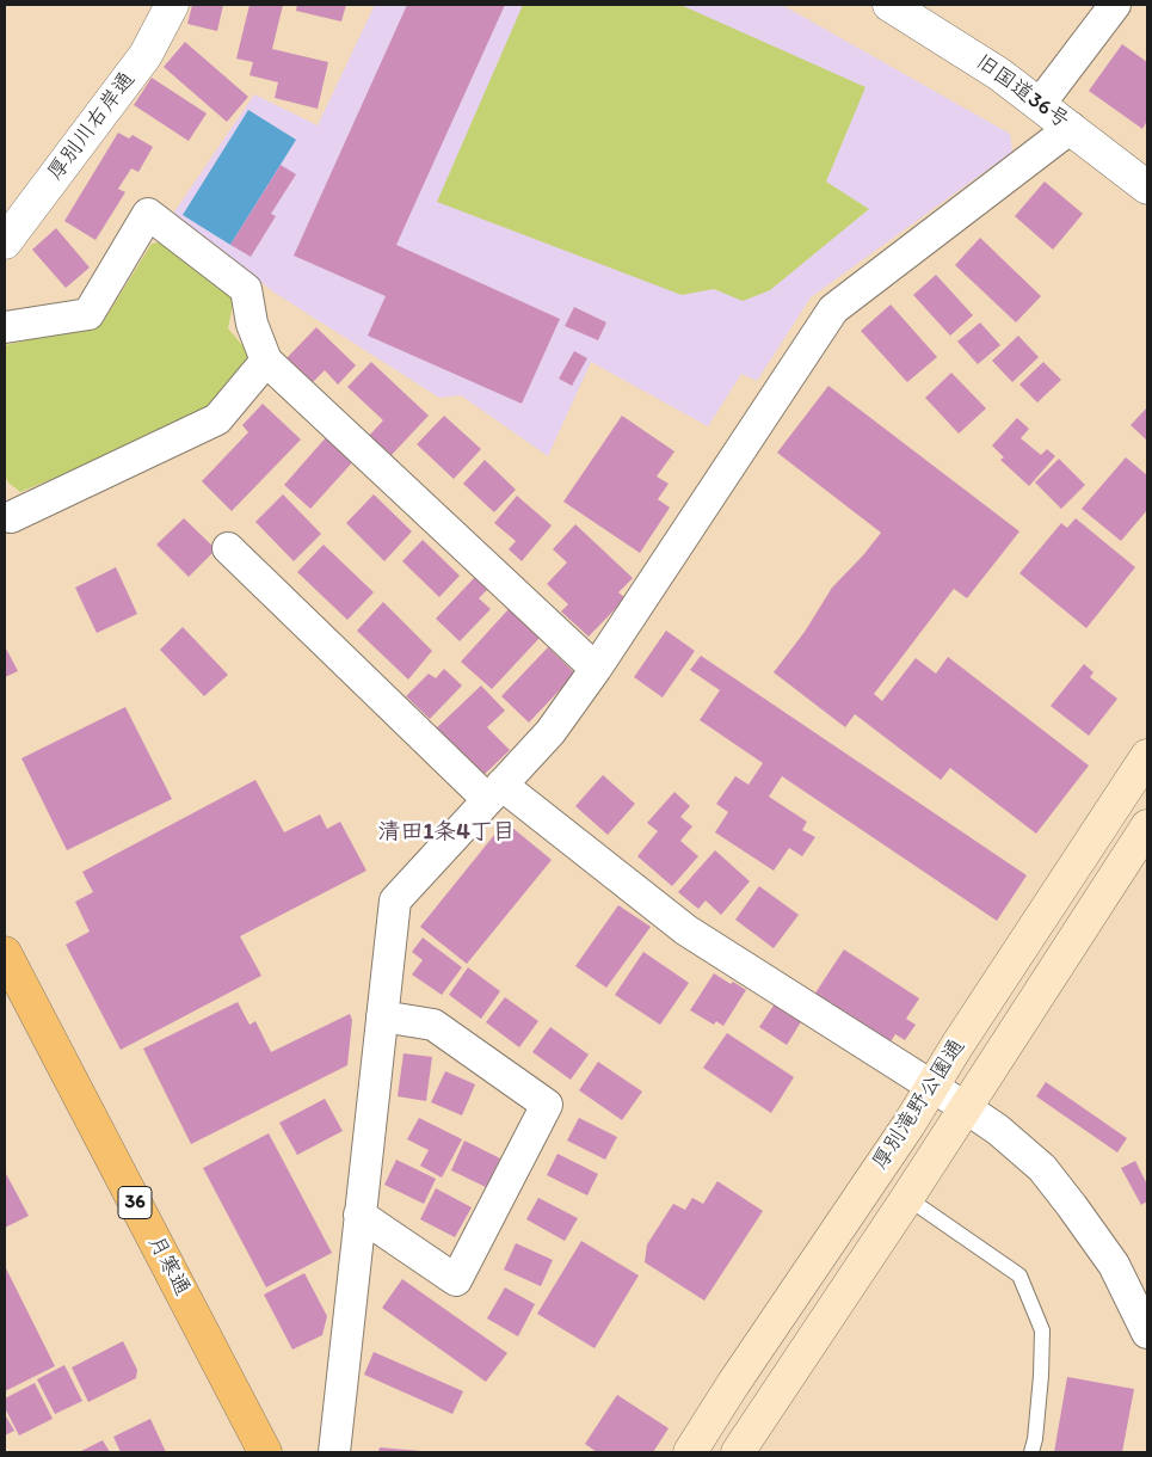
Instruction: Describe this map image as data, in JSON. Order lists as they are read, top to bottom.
{
  "streets": {
    "highway": ["36", "月寒通"],
    "main road": ["厚別滝野公園通"],
    "street": ["旧国道36号", "厚別川右岸通"]
  },
  "districts": ["清田1条4丁目"]
}
